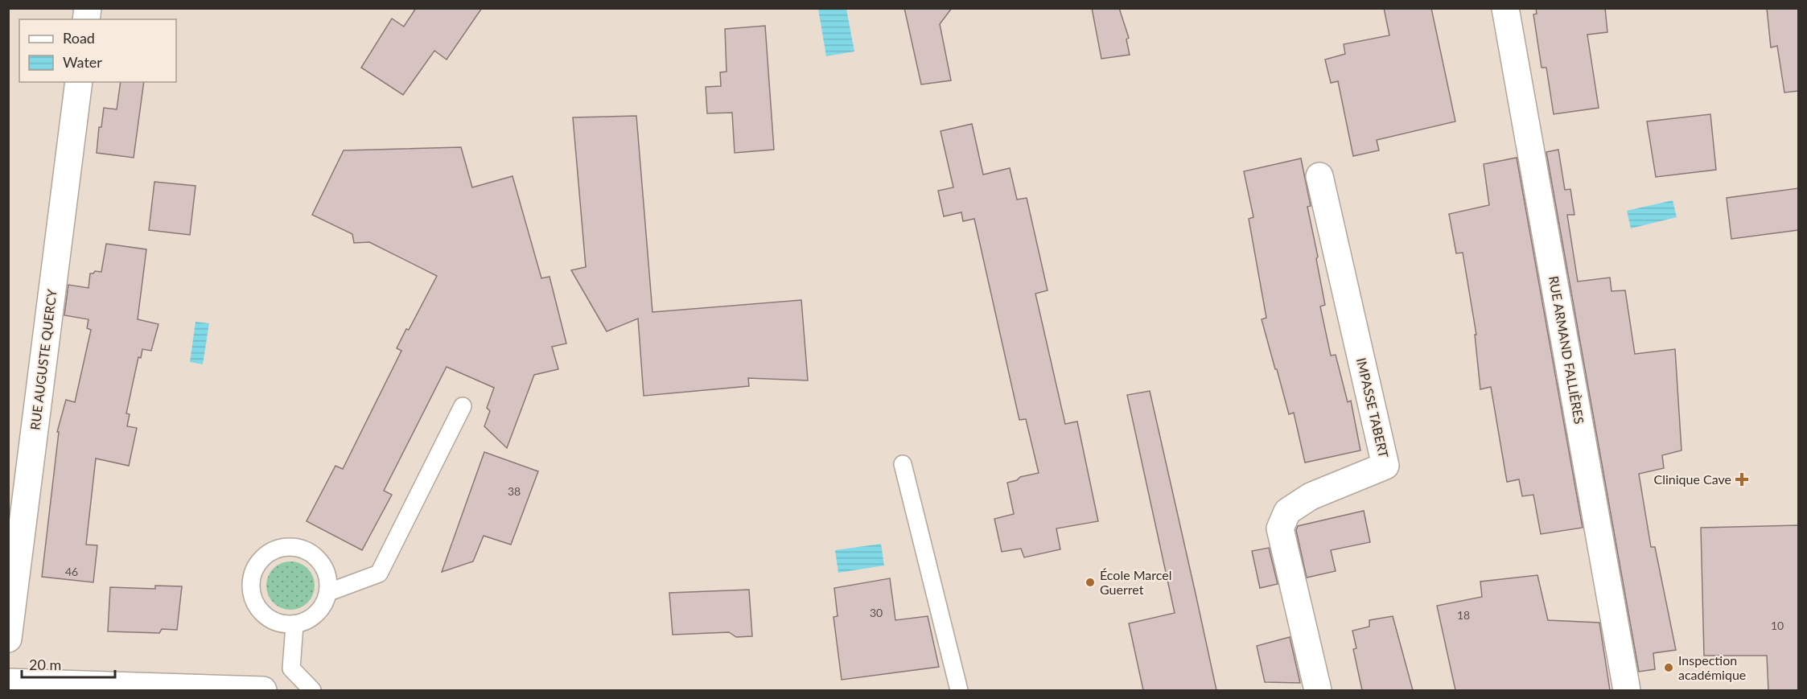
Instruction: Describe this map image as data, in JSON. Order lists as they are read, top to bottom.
{
  "streets": {
    "street": ["RUE ARMAND FALLIÈRES", "RUE AUGUSTE QUERCY", "IMPASSE TABERT"]
  },
  "places": {
    "health": ["Clinique Cave"],
    "other": ["École Marcel Guerret", "Inspection académique"]
  },
  "house_numbers": [
    "38",
    "46",
    "30",
    "18",
    "10"
  ],
  "legend": ["Road", "Water"],
  "scale_bar": "20 m"
}
